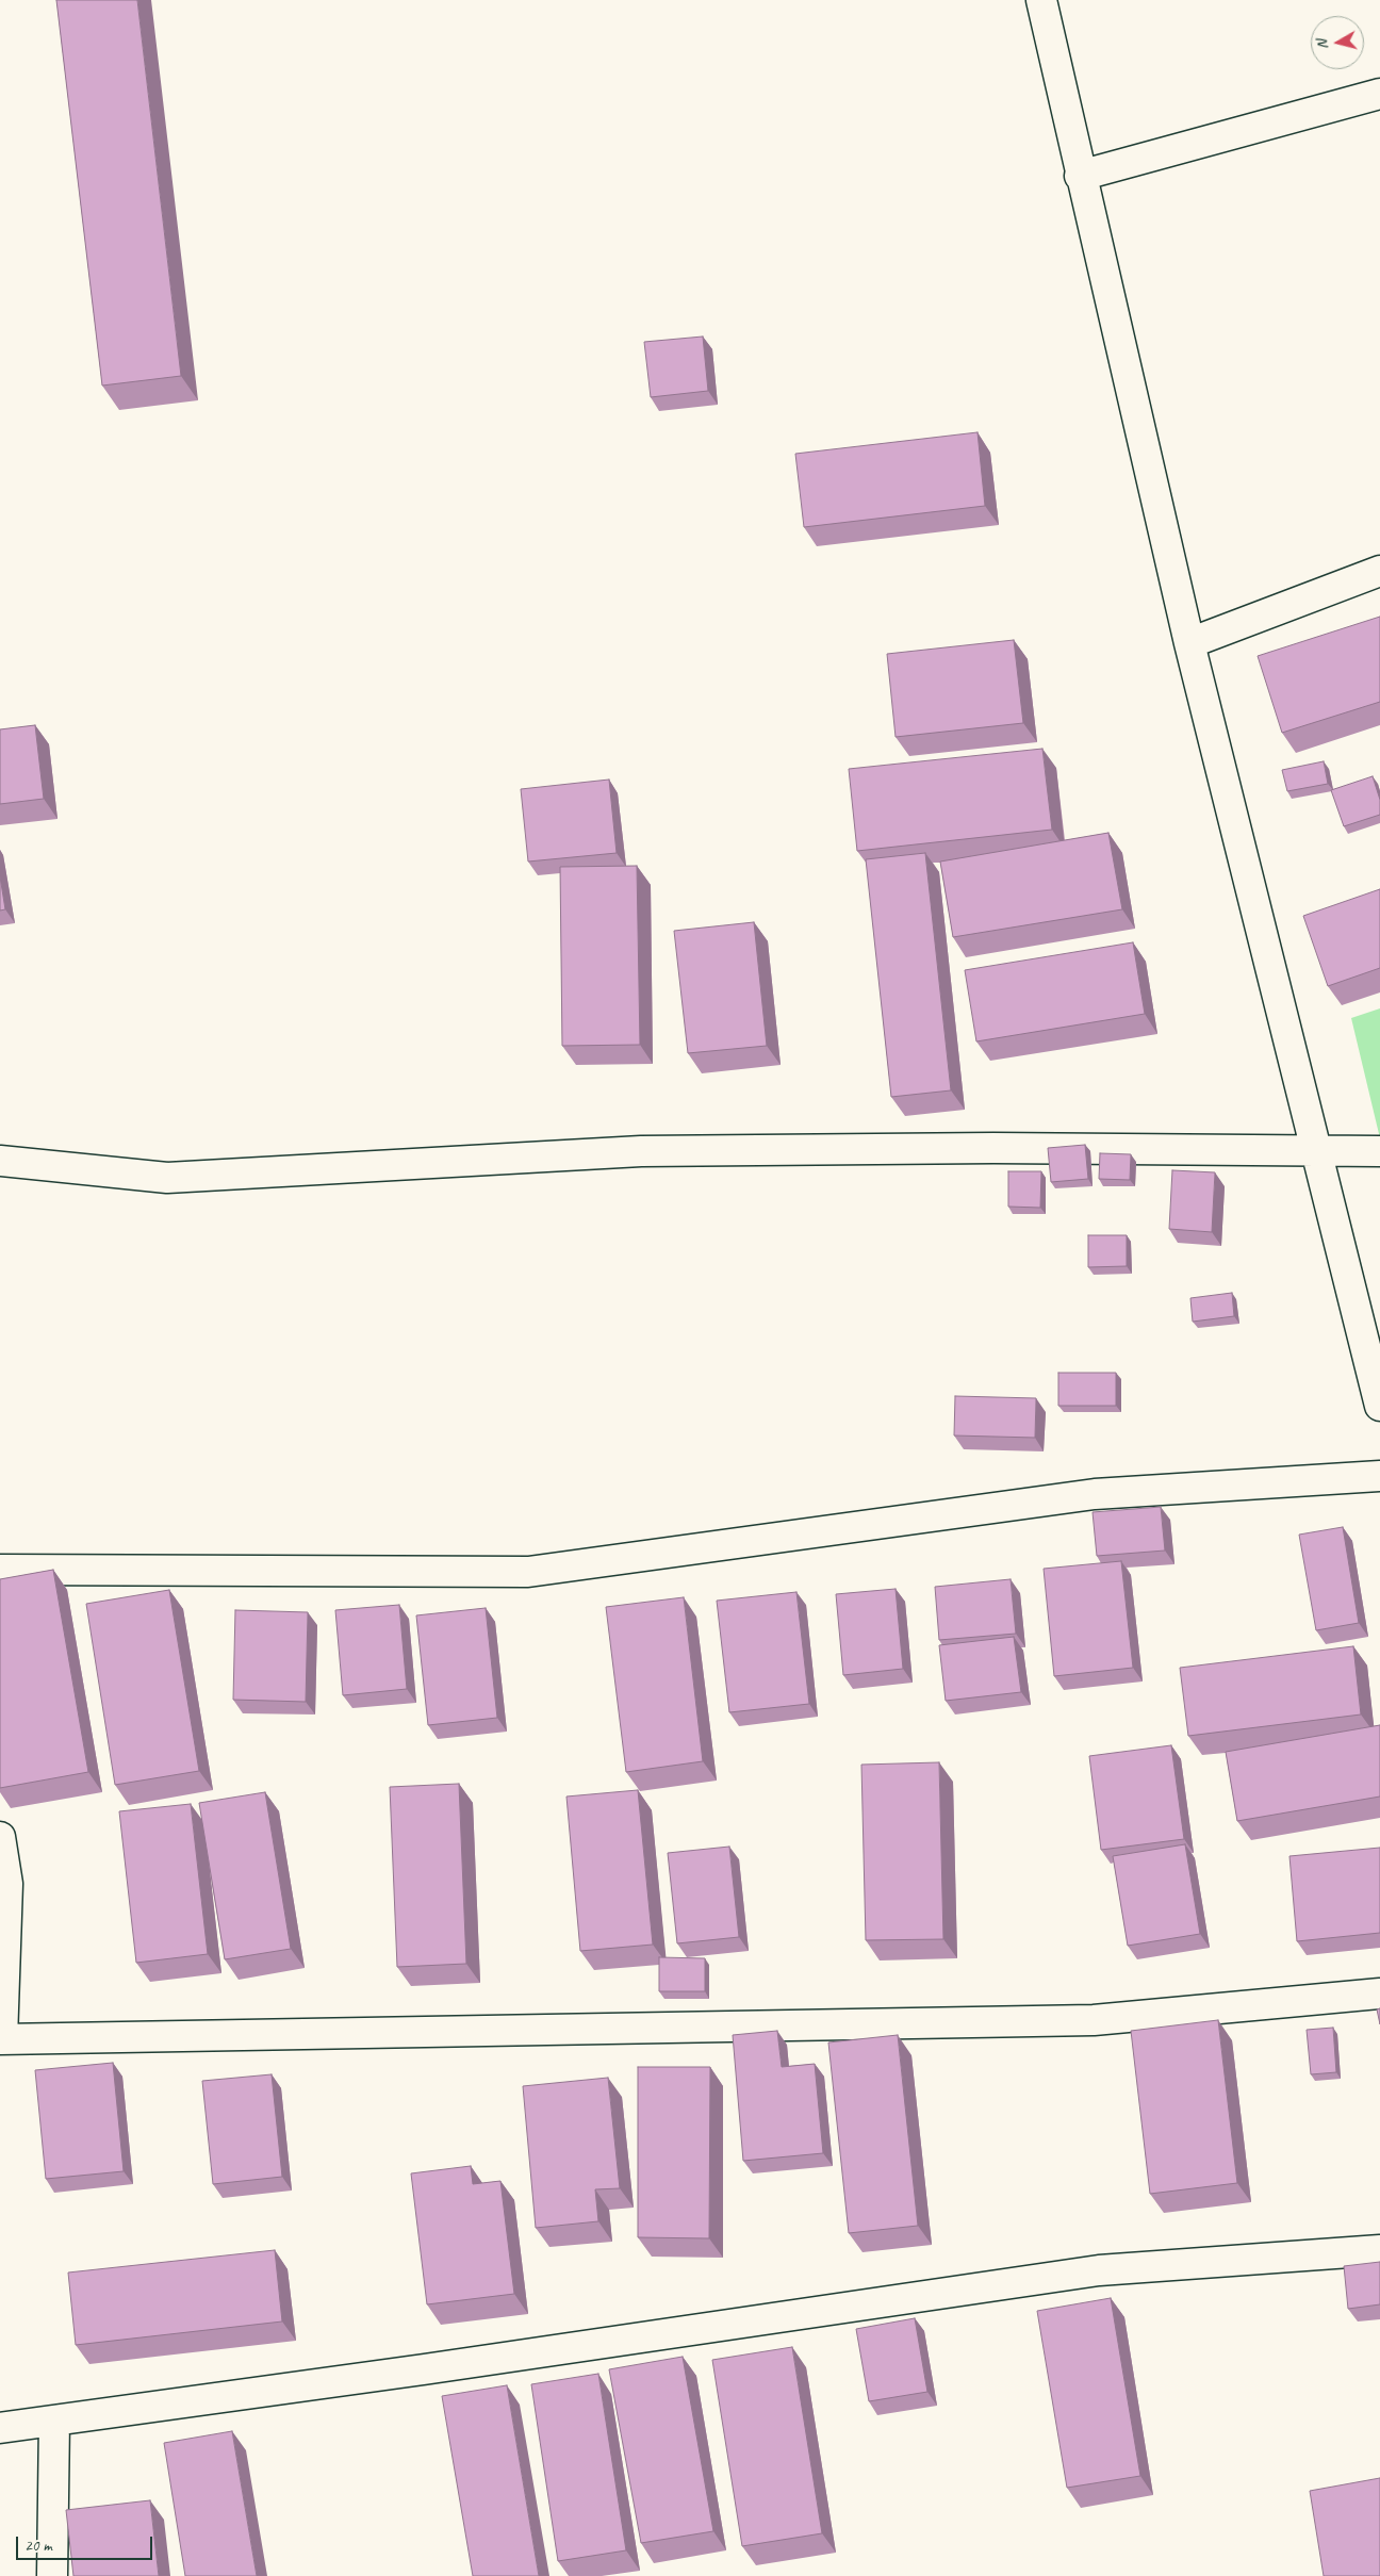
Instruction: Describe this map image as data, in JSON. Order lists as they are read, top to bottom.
{
  "scale_bar": "20 m",
  "north": "left"
}
